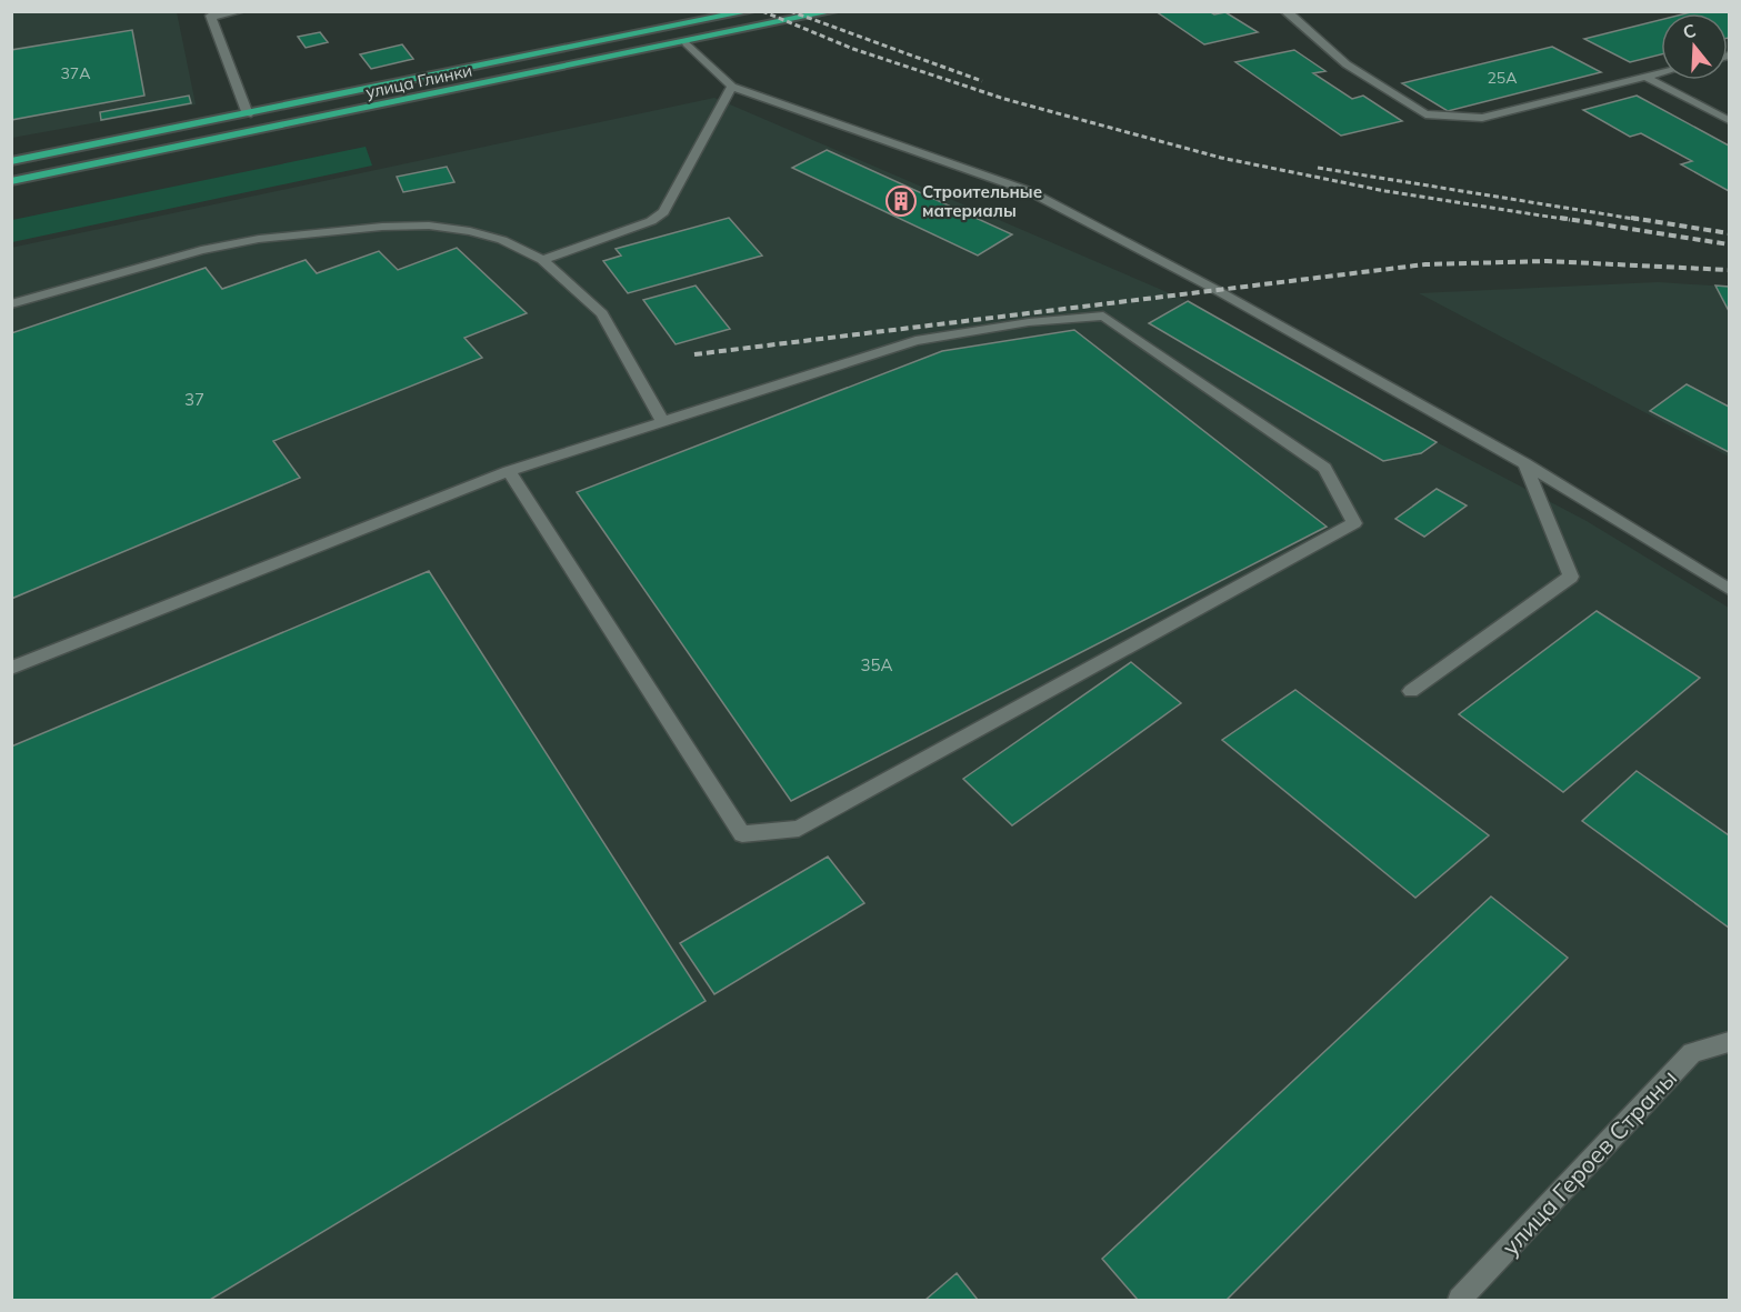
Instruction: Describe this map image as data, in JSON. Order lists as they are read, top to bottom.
{
  "streets": {
    "highway": ["улица Глинки"],
    "lane": ["улица Героев Страны"]
  },
  "places": {
    "building": ["Строительные материалы"]
  },
  "house_numbers": [
    "37А",
    "25А",
    "37",
    "35А"
  ],
  "north": "top"
}
